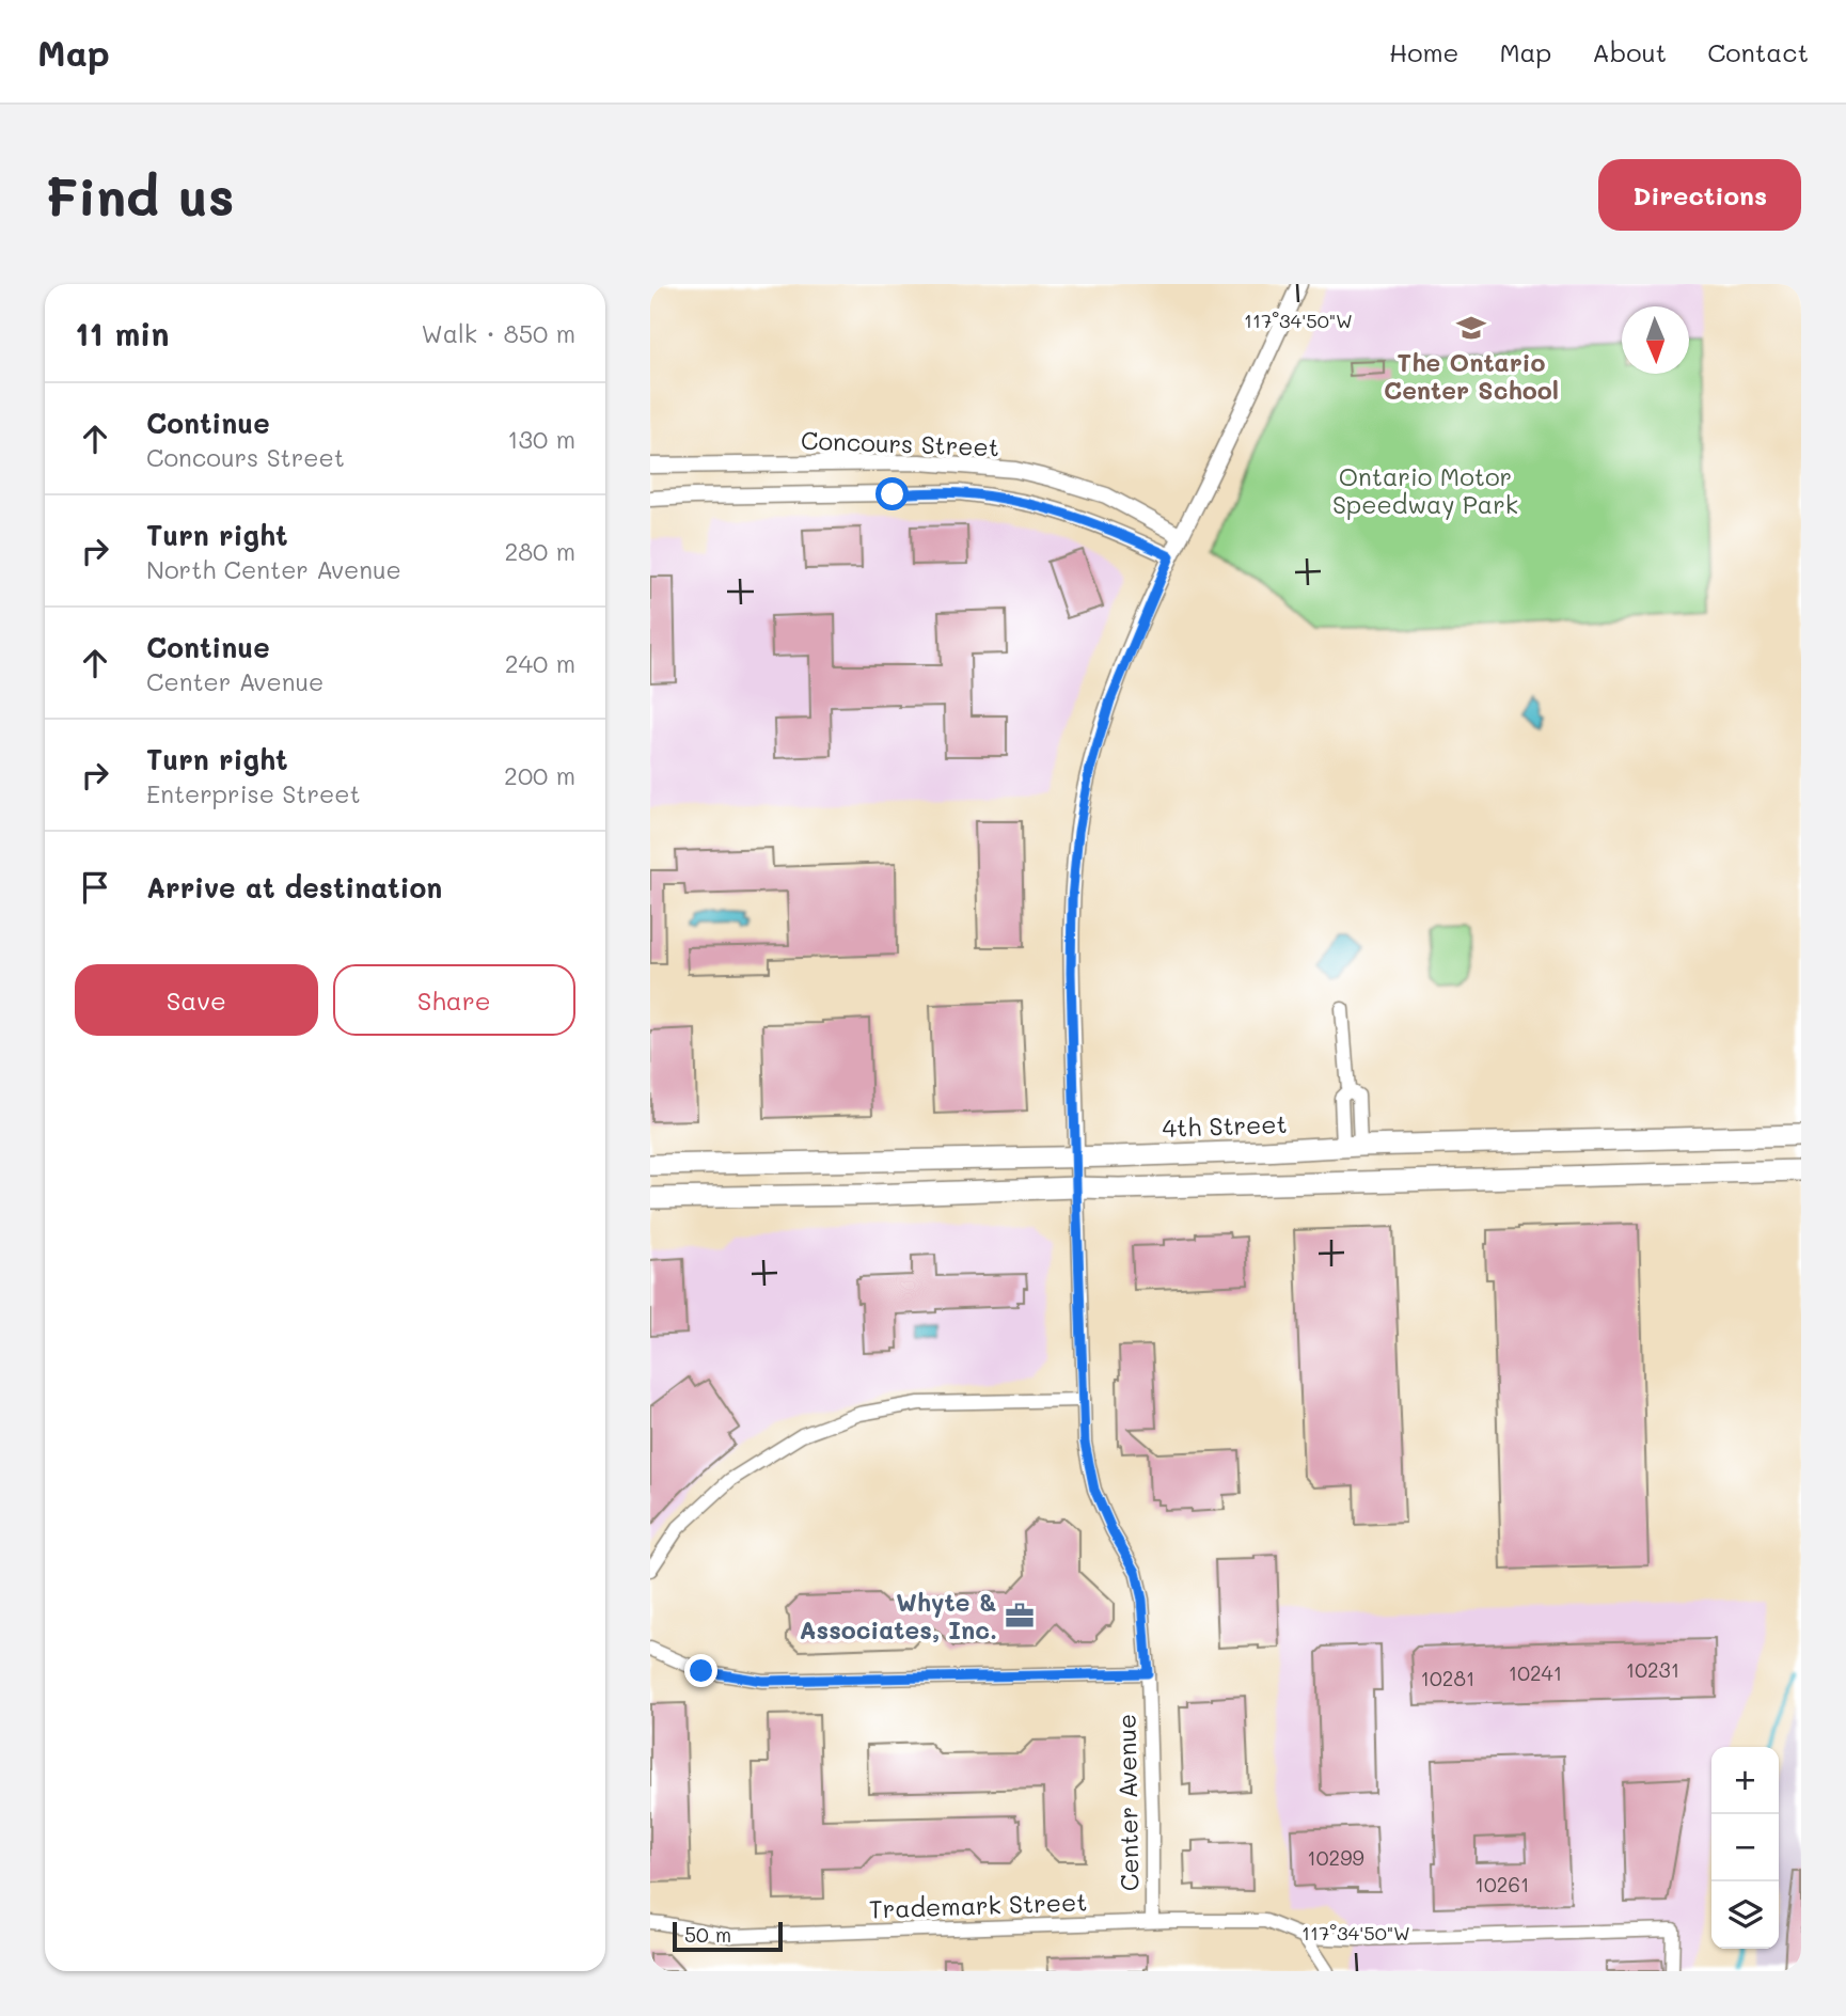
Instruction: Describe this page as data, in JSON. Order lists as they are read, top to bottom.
{
  "streets": {
    "main road": ["4th Street"],
    "street": ["Concours Street", "Center Avenue", "Trademark Street"]
  },
  "crossings": [
    ["4th Street", "Center Avenue"],
    ["Center Avenue", "Trademark Street"]
  ],
  "parks": ["Ontario Motor Speedway Park"],
  "places": {
    "school or university": ["The Ontario Center School"],
    "office": ["Whyte & Associates, Inc."]
  },
  "house_numbers": [
    "10231",
    "10241",
    "10281",
    "10299",
    "10261"
  ],
  "scale_bar": "50 m",
  "north": "bottom",
  "page": {
    "header": "Map",
    "nav": [
      "Home",
      "Map",
      "About",
      "Contact"
    ],
    "buttons": [
      "Directions",
      ["Save", "Share"]
    ],
    "title": "Find us",
    "heading": ["11 min", "Walk · 850 m"],
    "list": [
      ["Continue", "Concours Street", "130 m"],
      ["Turn right", "North Center Avenue", "280 m"],
      ["Continue", "Center Avenue", "240 m"],
      ["Turn right", "Enterprise Street", "200 m"],
      "Arrive at destination"
    ],
    "map_buttons": ["+", "−"],
    "scale": "50 m"
  },
  "coordinates": ["117°34'50\"W"]
}
